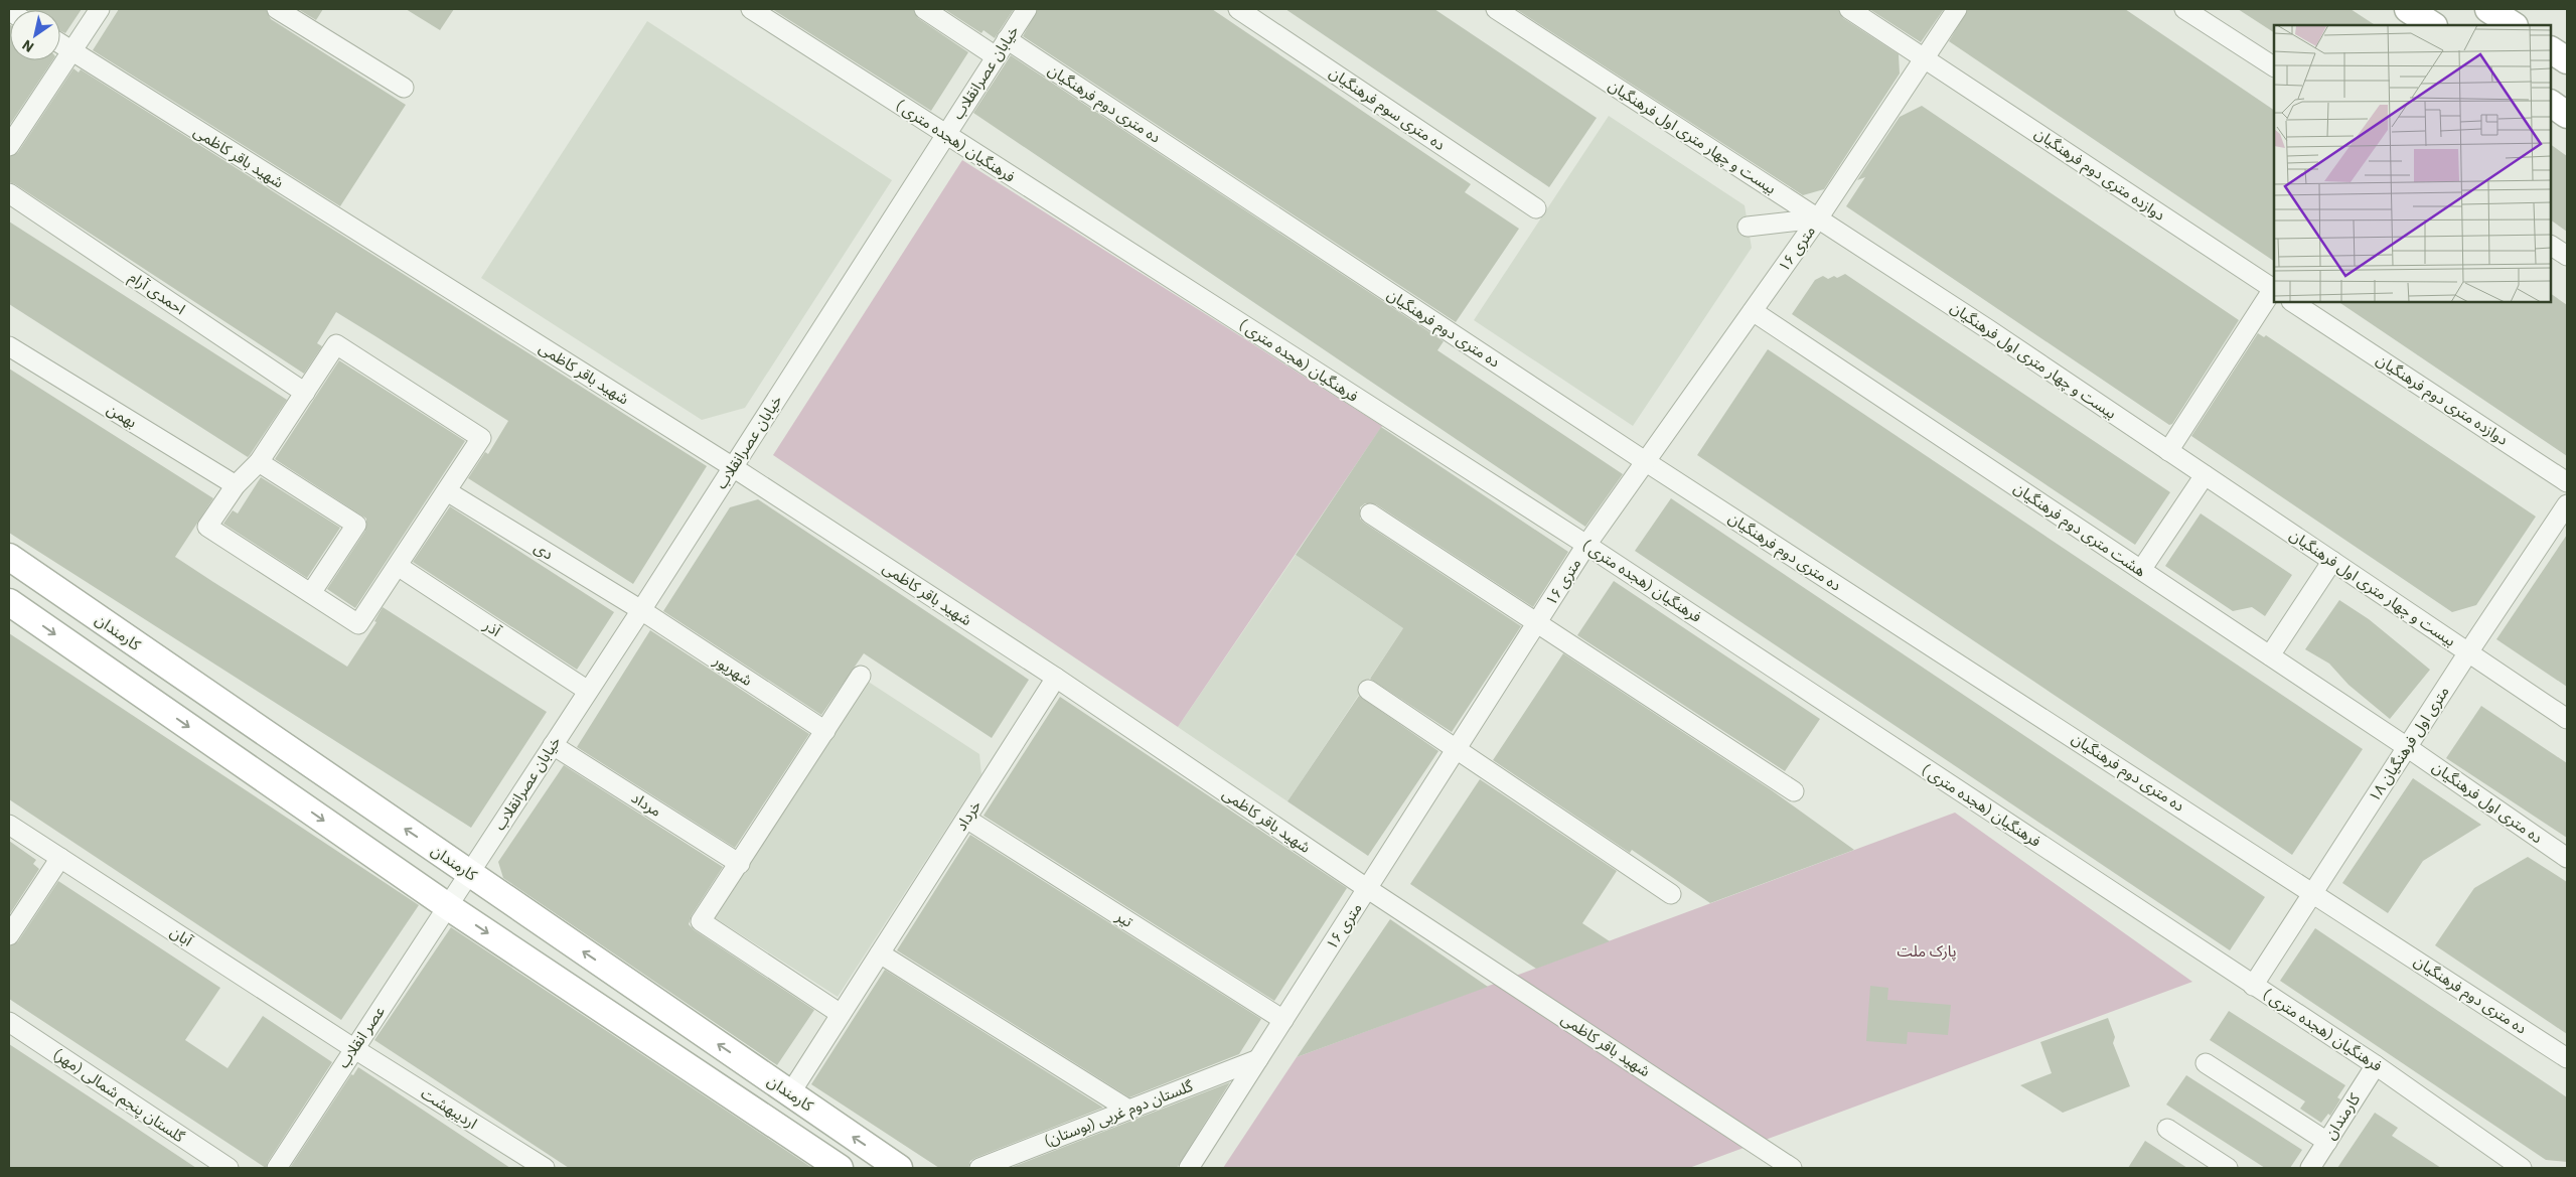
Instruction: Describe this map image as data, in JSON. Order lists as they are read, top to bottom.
{
  "streets": {
    "main road": ["کارمندان"],
    "street": [
      "خیابان عصرانقلاب",
      "ده متری دوم فرهنگیان",
      "ده متری سوم فرهنگیان",
      "بیست و چهار متری اول فرهنگیان",
      "فرهنگیان (هجده متری )",
      "شهید باقر کاظمی",
      "دوازده متری دوم فرهنگیان",
      "۱۶ متری",
      "احمدی آرام",
      "بهمن",
      "هشت متری دوم فرهنگیان",
      "دی",
      "آذر",
      "شهریور",
      "۱۸ متری اول فرهنگیان",
      "ده متری اول فرهنگیان",
      "مرداد",
      "خرداد",
      "تیر",
      "آبان",
      "عصر انقلاب",
      "گلستان پنجم شمالی (مهر)",
      "اردیبهشت",
      "گلستان دوم غربی (بوستان)"
    ]
  },
  "crossings": [
    ["خیابان عصرانقلاب", "ده متری دوم فرهنگیان"],
    ["خیابان عصرانقلاب", "فرهنگیان (هجده متری )"],
    ["خیابان عصرانقلاب", "شهید باقر کاظمی"],
    ["خیابان عصرانقلاب", "دی"],
    ["خیابان عصرانقلاب", "آذر"],
    ["خیابان عصرانقلاب", "کارمندان"],
    ["خیابان عصرانقلاب", "شهریور"],
    ["خیابان عصرانقلاب", "مرداد"],
    ["خیابان عصرانقلاب", "عصر انقلاب"],
    ["ده متری دوم فرهنگیان", "۱۶ متری"],
    ["ده متری دوم فرهنگیان", "۱۸ متری اول فرهنگیان"],
    ["بیست و چهار متری اول فرهنگیان", "۱۶ متری"],
    ["بیست و چهار متری اول فرهنگیان", "۱۸ متری اول فرهنگیان"],
    ["فرهنگیان (هجده متری )", "۱۶ متری"],
    ["فرهنگیان (هجده متری )", "کارمندان"],
    ["فرهنگیان (هجده متری )", "۱۸ متری اول فرهنگیان"],
    ["شهید باقر کاظمی", "۱۶ متری"],
    ["شهید باقر کاظمی", "خرداد"],
    ["دوازده متری دوم فرهنگیان", "۱۶ متری"],
    ["۱۶ متری", "هشت متری دوم فرهنگیان"],
    ["۱۶ متری", "تیر"],
    ["۱۶ متری", "گلستان دوم غربی (بوستان)"],
    ["هشت متری دوم فرهنگیان", "۱۸ متری اول فرهنگیان"],
    ["هشت متری دوم فرهنگیان", "ده متری اول فرهنگیان"],
    ["دی", "شهریور"],
    ["کارمندان", "خرداد"],
    ["۱۸ متری اول فرهنگیان", "ده متری اول فرهنگیان"],
    ["خرداد", "تیر"],
    ["آبان", "عصر انقلاب"],
    ["آبان", "اردیبهشت"],
    ["عصر انقلاب", "اردیبهشت"]
  ],
  "parks": ["پارک ملت"],
  "north": "bottom left"
}
